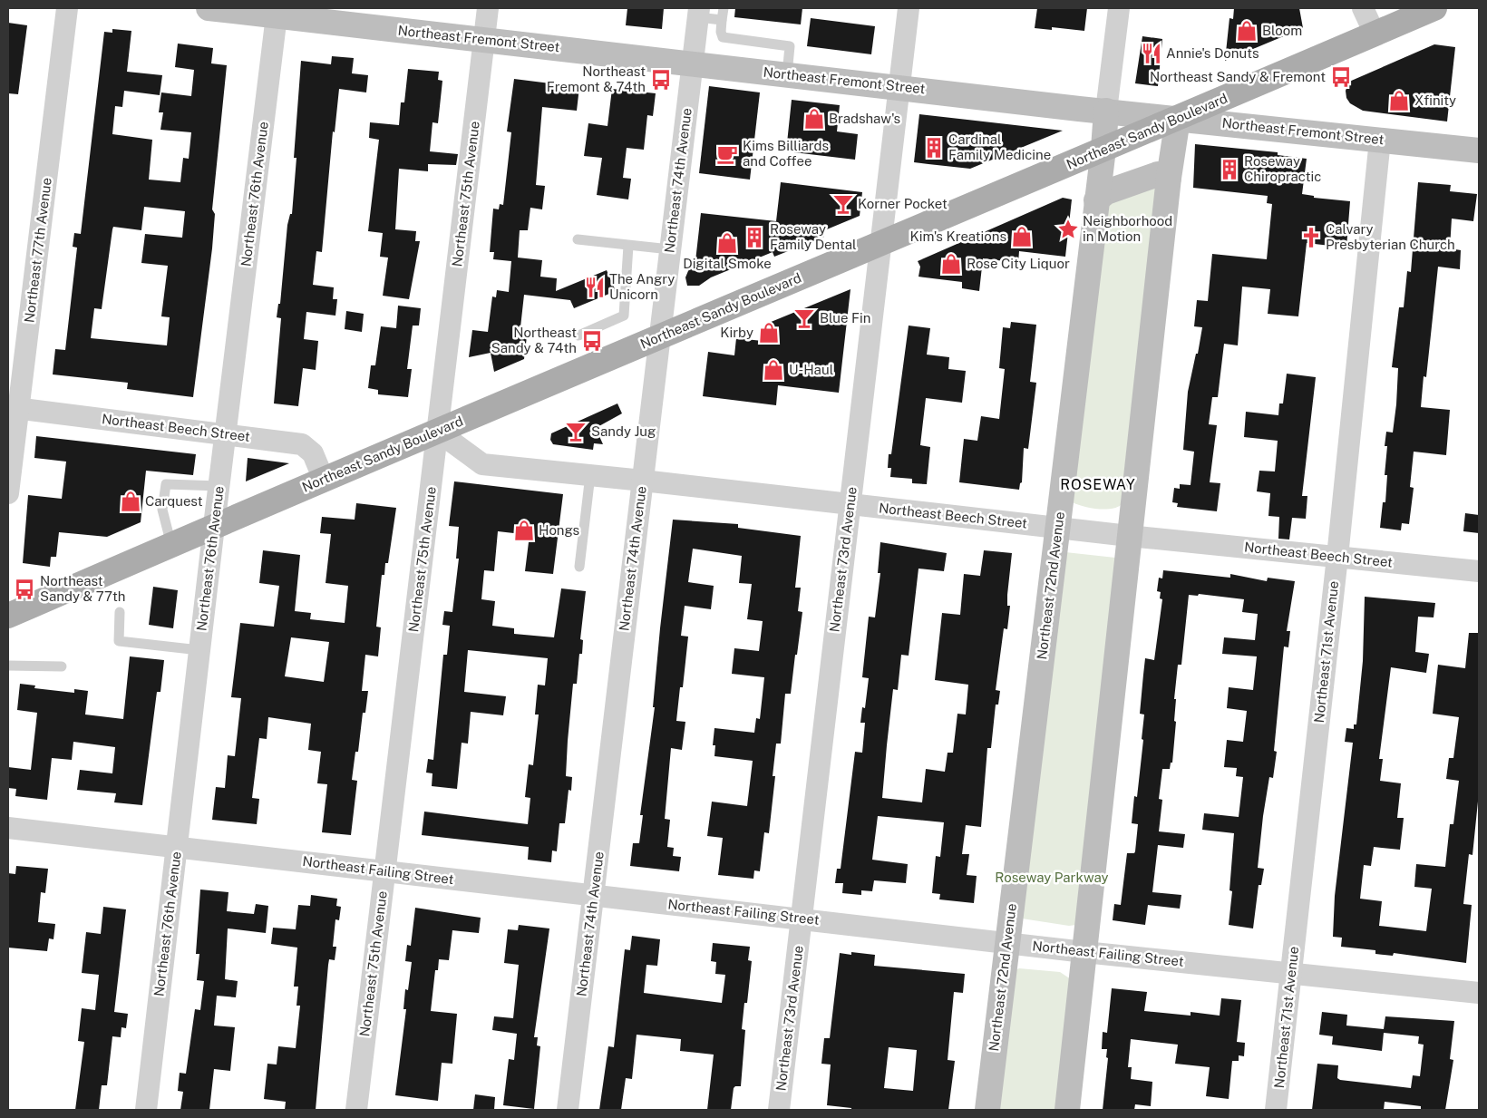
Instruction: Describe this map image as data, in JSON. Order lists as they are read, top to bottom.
{
  "streets": {
    "main road": ["Northeast Sandy Boulevard"],
    "street": [
      "Northeast Fremont Street",
      "Northeast 74th Avenue",
      "Northeast 76th Avenue",
      "Northeast 75th Avenue",
      "Northeast 77th Avenue",
      "Northeast Beech Street",
      "Northeast 73rd Avenue",
      "Northeast 72nd Avenue",
      "Northeast 71st Avenue",
      "Northeast Failing Street"
    ]
  },
  "crossings": [
    ["Northeast Fremont Street", "Northeast Sandy Boulevard"],
    ["Northeast Fremont Street", "Northeast 74th Avenue"],
    ["Northeast Fremont Street", "Northeast 76th Avenue"],
    ["Northeast Fremont Street", "Northeast 75th Avenue"],
    ["Northeast Fremont Street", "Northeast 73rd Avenue"],
    ["Northeast Fremont Street", "Northeast 72nd Avenue"],
    ["Northeast Fremont Street", "Northeast 71st Avenue"],
    ["Northeast Sandy Boulevard", "Northeast 74th Avenue"],
    ["Northeast Sandy Boulevard", "Northeast 76th Avenue"],
    ["Northeast Sandy Boulevard", "Northeast 75th Avenue"],
    ["Northeast Sandy Boulevard", "Northeast Beech Street"],
    ["Northeast Sandy Boulevard", "Northeast 73rd Avenue"],
    ["Northeast Sandy Boulevard", "Northeast 72nd Avenue"],
    ["Northeast 74th Avenue", "Northeast Beech Street"],
    ["Northeast 74th Avenue", "Northeast Failing Street"],
    ["Northeast 76th Avenue", "Northeast Beech Street"],
    ["Northeast 76th Avenue", "Northeast Failing Street"],
    ["Northeast 75th Avenue", "Northeast Beech Street"],
    ["Northeast 75th Avenue", "Northeast Failing Street"],
    ["Northeast 77th Avenue", "Northeast Beech Street"],
    ["Northeast Beech Street", "Northeast 73rd Avenue"],
    ["Northeast Beech Street", "Northeast 72nd Avenue"],
    ["Northeast Beech Street", "Northeast 71st Avenue"],
    ["Northeast 73rd Avenue", "Northeast Failing Street"],
    ["Northeast 72nd Avenue", "Northeast Failing Street"],
    ["Northeast 71st Avenue", "Northeast Failing Street"]
  ],
  "districts": ["ROSEWAY"],
  "parks": ["Roseway Parkway"],
  "places": {
    "shop": [
      "Bloom",
      "Xfinity",
      "Bradshaw's",
      "Kim's Kreations",
      "Digital Smoke",
      "Rose City Liquor",
      "Kirby",
      "U-Haul",
      "Carquest",
      "Hongs"
    ],
    "restaurant": ["Annie's Donuts", "The Angry Unicorn"],
    "bus stop": [
      "Northeast Sandy & Fremont",
      "Northeast Fremont & 74th",
      "Northeast Sandy & 74th",
      "Northeast Sandy & 77th"
    ],
    "building": ["Cardinal Family Medicine", "Roseway Chiropractic", "Roseway Family Dental"],
    "cafe": ["Kims Billiards and Coffee"],
    "bar": ["Korner Pocket", "Blue Fin", "Sandy Jug"],
    "place": ["Neighborhood in Motion"],
    "church": ["Calvary Presbyterian Church"]
  }
}
